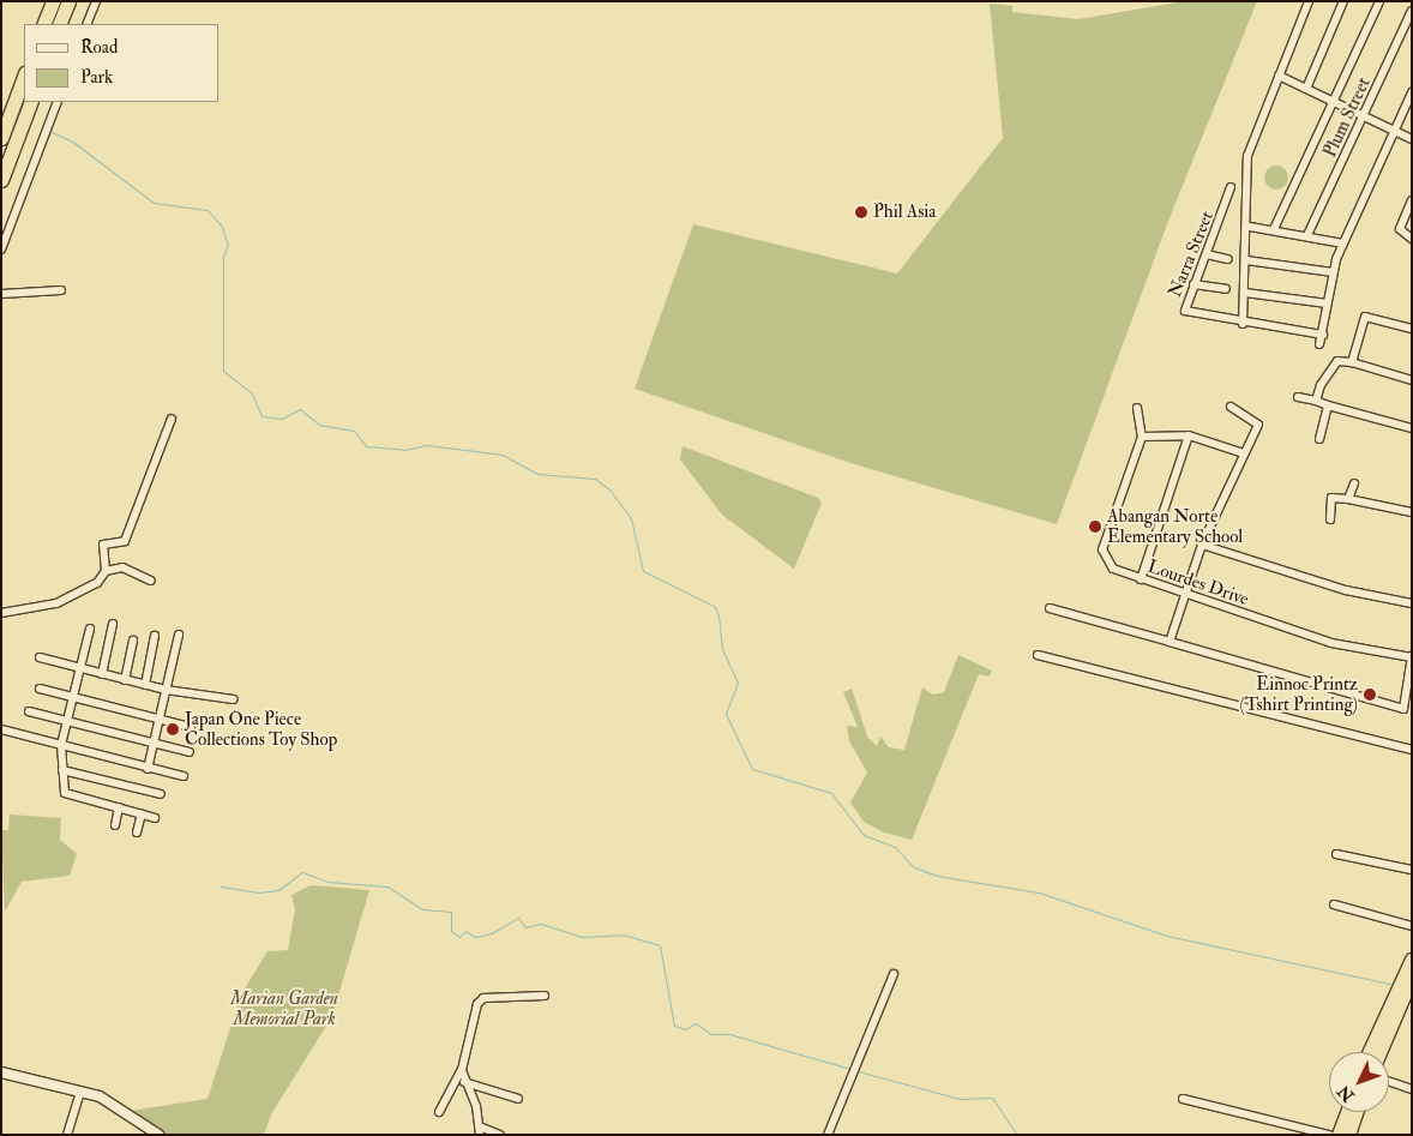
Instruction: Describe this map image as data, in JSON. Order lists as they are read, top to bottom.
{
  "streets": {
    "street": ["Plum Street", "Narra Street", "Lourdes Drive"]
  },
  "parks": ["Marian Garden Memorial Park"],
  "places": [
    "Phil Asia",
    "Abangan Norte Elementary School",
    "Einnoc Printz (Tshirt Printing)",
    "Japan One Piece Collections Toy Shop"
  ],
  "legend": ["Road", "Park"],
  "north": "bottom left"
}
